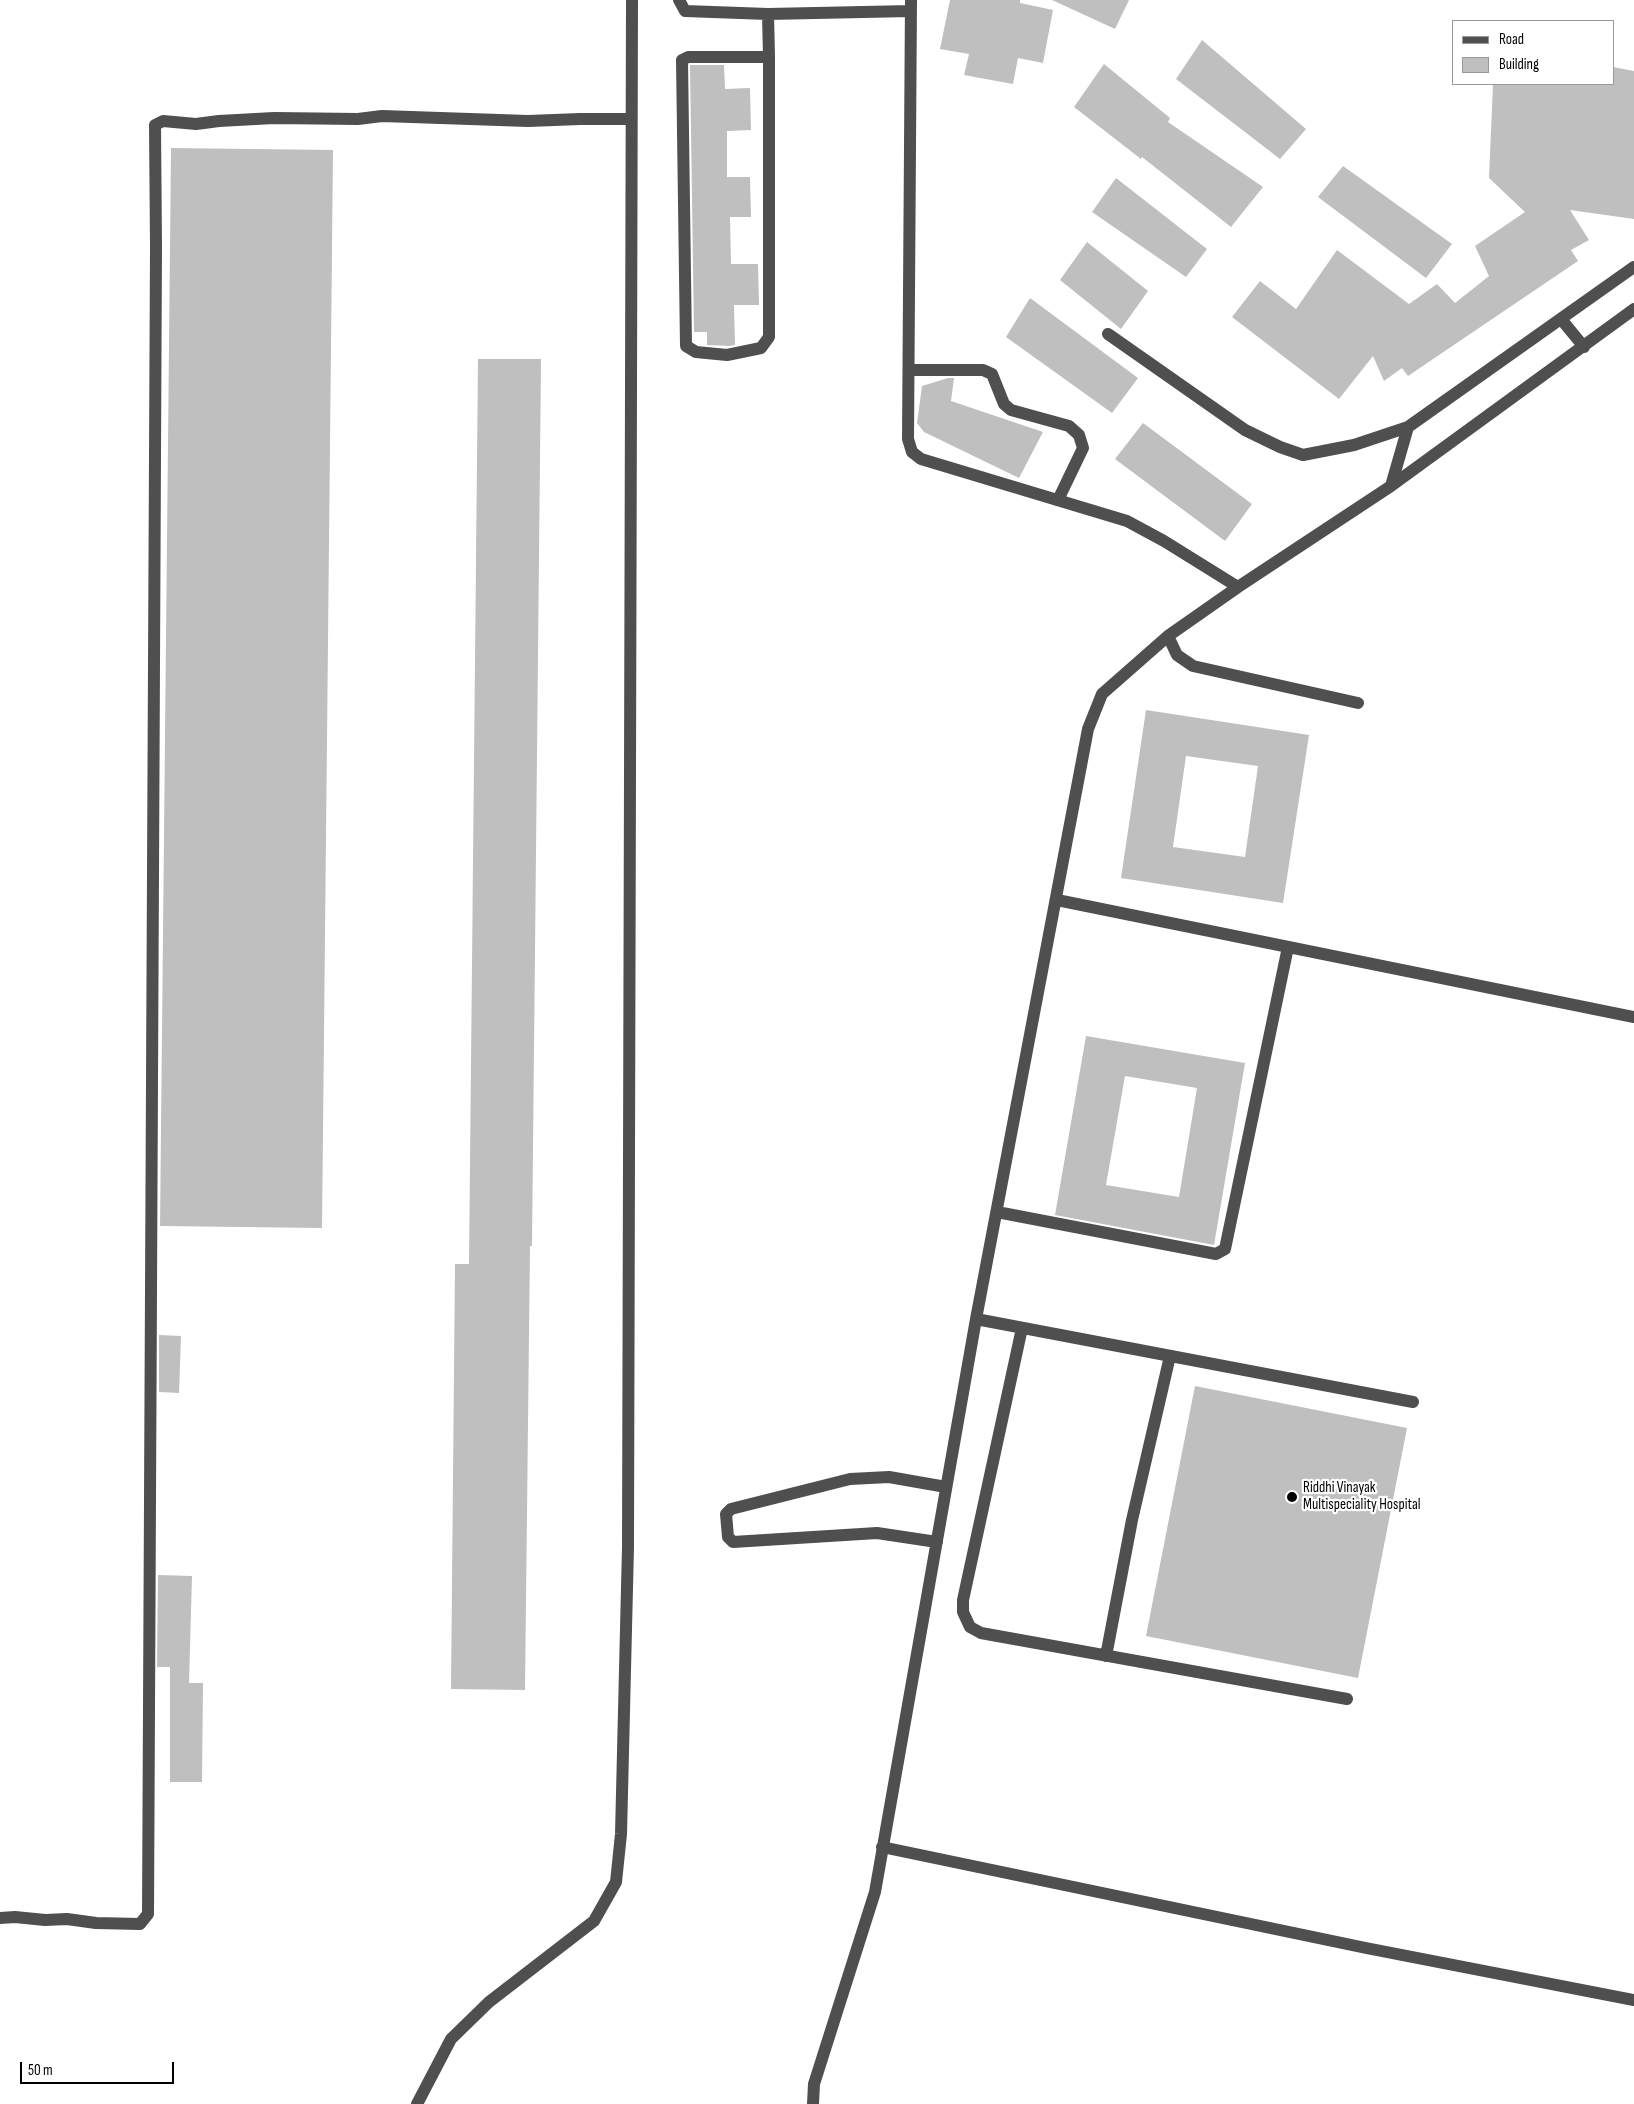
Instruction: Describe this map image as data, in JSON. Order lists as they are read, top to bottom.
{
  "places": ["Riddhi Vinayak Multispeciality Hospital"],
  "legend": ["Road", "Building"],
  "scale_bar": "50 m"
}
